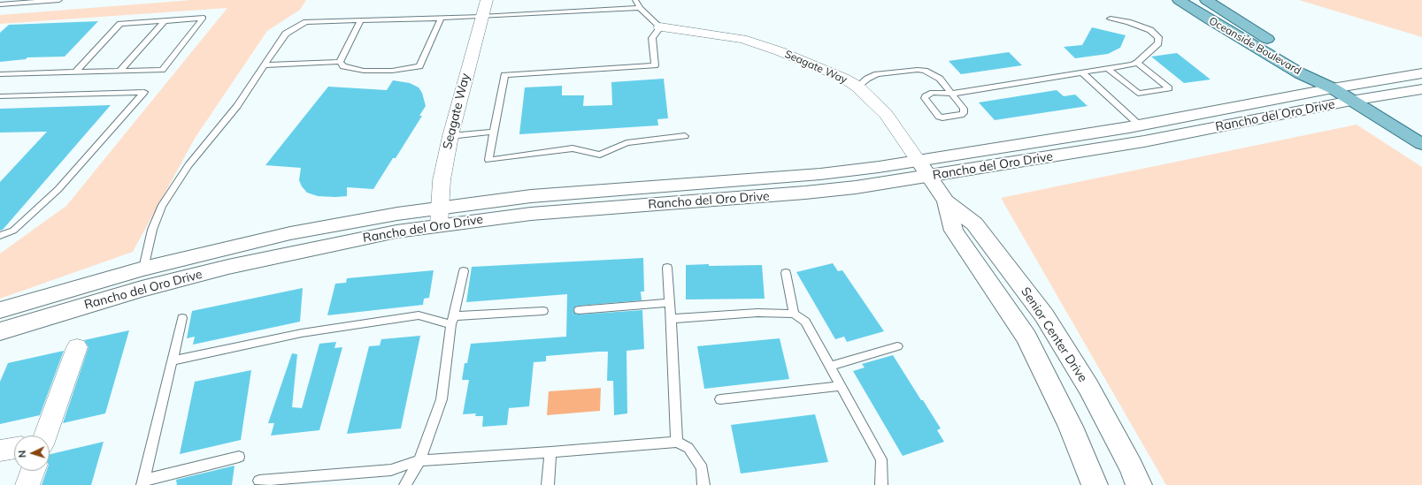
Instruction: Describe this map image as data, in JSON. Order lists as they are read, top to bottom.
{
  "streets": {
    "main road": [
      "Oceanside Boulevard",
      "Seagate Way",
      "Rancho del Oro Drive",
      "Senior Center Drive"
    ]
  },
  "crossings": [
    ["Oceanside Boulevard", "Rancho del Oro Drive"],
    ["Seagate Way", "Rancho del Oro Drive"],
    ["Seagate Way", "Senior Center Drive"],
    ["Rancho del Oro Drive", "Senior Center Drive"]
  ],
  "north": "left"
}
